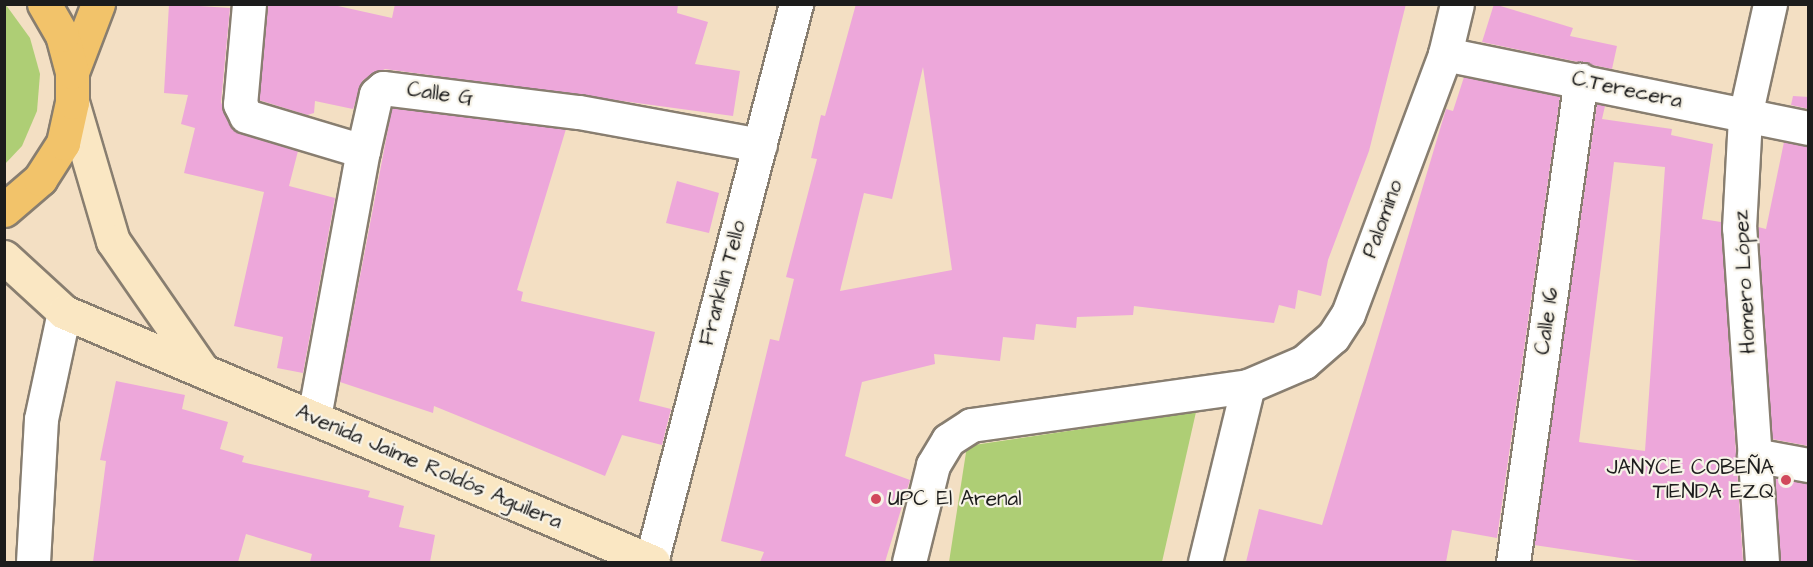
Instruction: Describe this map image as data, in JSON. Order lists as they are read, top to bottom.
{
  "streets": {
    "street": [
      "C.Terecera",
      "Calle G",
      "Palomino",
      "Homero López",
      "Franklin Tello",
      "Calle 16",
      "Avenida Jaime Roldós Aguilera"
    ]
  },
  "crossings": [
    ["C.Terecera", "Palomino"],
    ["C.Terecera", "Homero López"],
    ["C.Terecera", "Calle 16"],
    ["Calle G", "Franklin Tello"],
    ["Calle G", "Avenida Jaime Roldós Aguilera"],
    ["Franklin Tello", "Avenida Jaime Roldós Aguilera"]
  ],
  "places": ["JANYCE COBEÑA TIENDA EZQ", "UPC El Arenal"]
}
